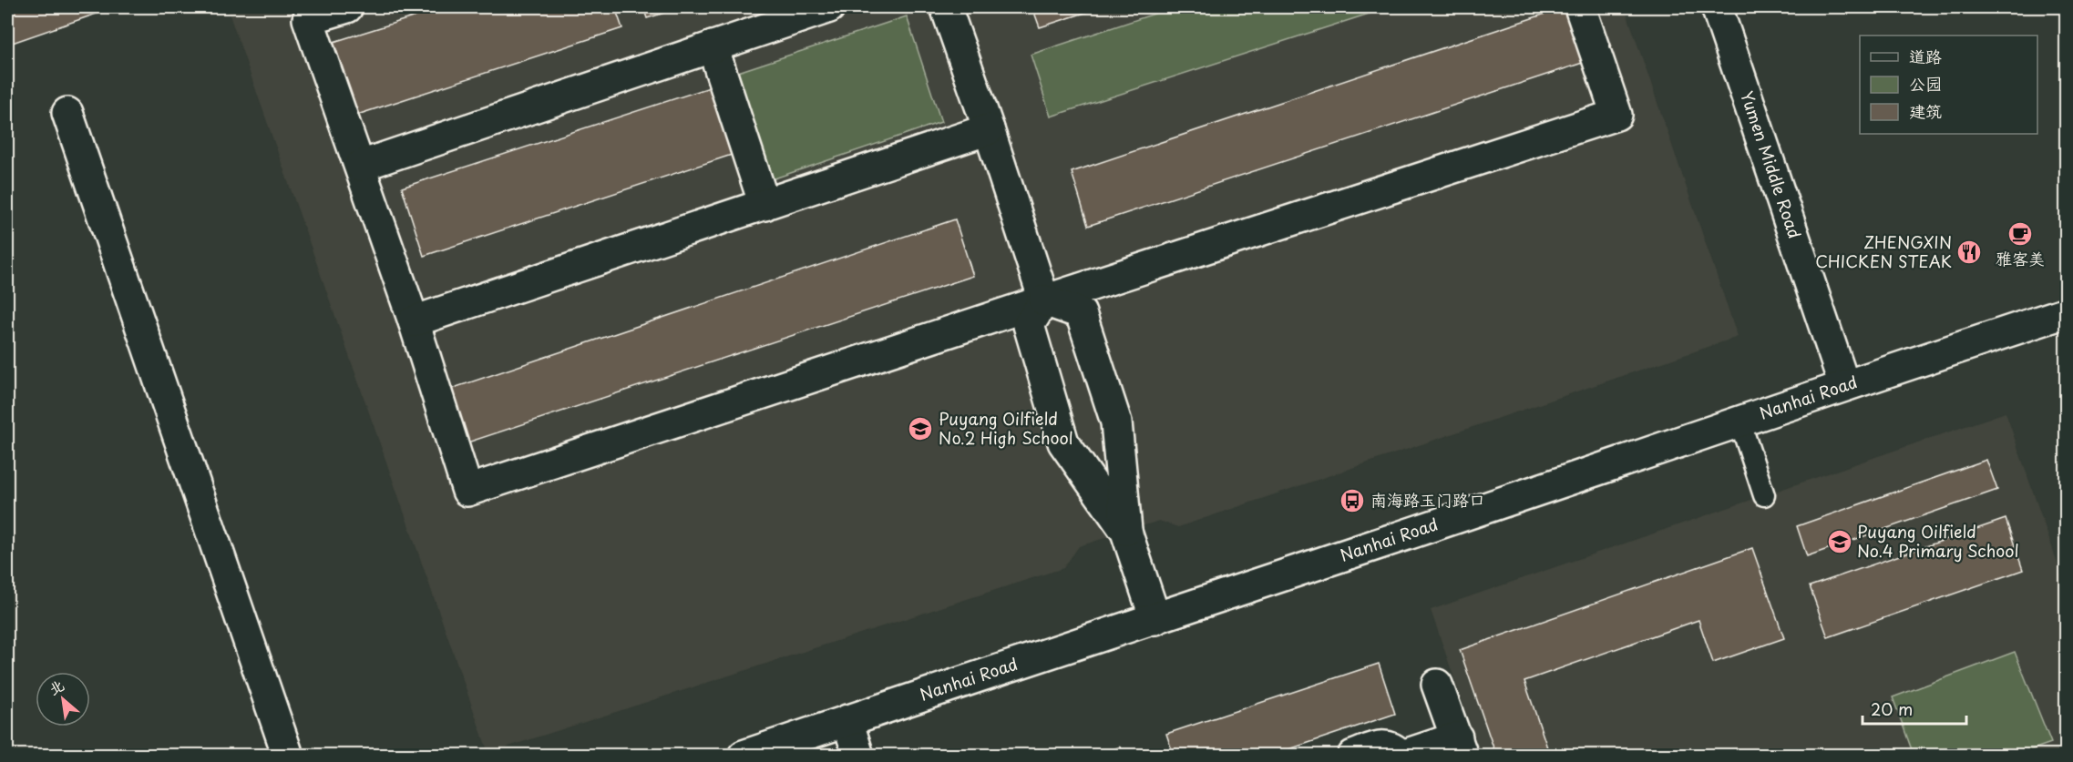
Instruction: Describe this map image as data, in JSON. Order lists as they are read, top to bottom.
{
  "streets": {
    "street": ["Yumen Middle Road", "Nanhai Road"]
  },
  "crossings": [
    ["Yumen Middle Road", "Nanhai Road"]
  ],
  "places": {
    "cafe": ["雅客美"],
    "restaurant": ["ZHENGXIN CHICKEN STEAK"],
    "school or university": ["Puyang Oilfield No.2 High School", "Puyang Oilfield No.4 Primary School"],
    "bus stop": ["南海路玉门路口"]
  },
  "legend": ["道路", "公园", "建筑"],
  "scale_bar": "20 m",
  "north": "top left"
}
